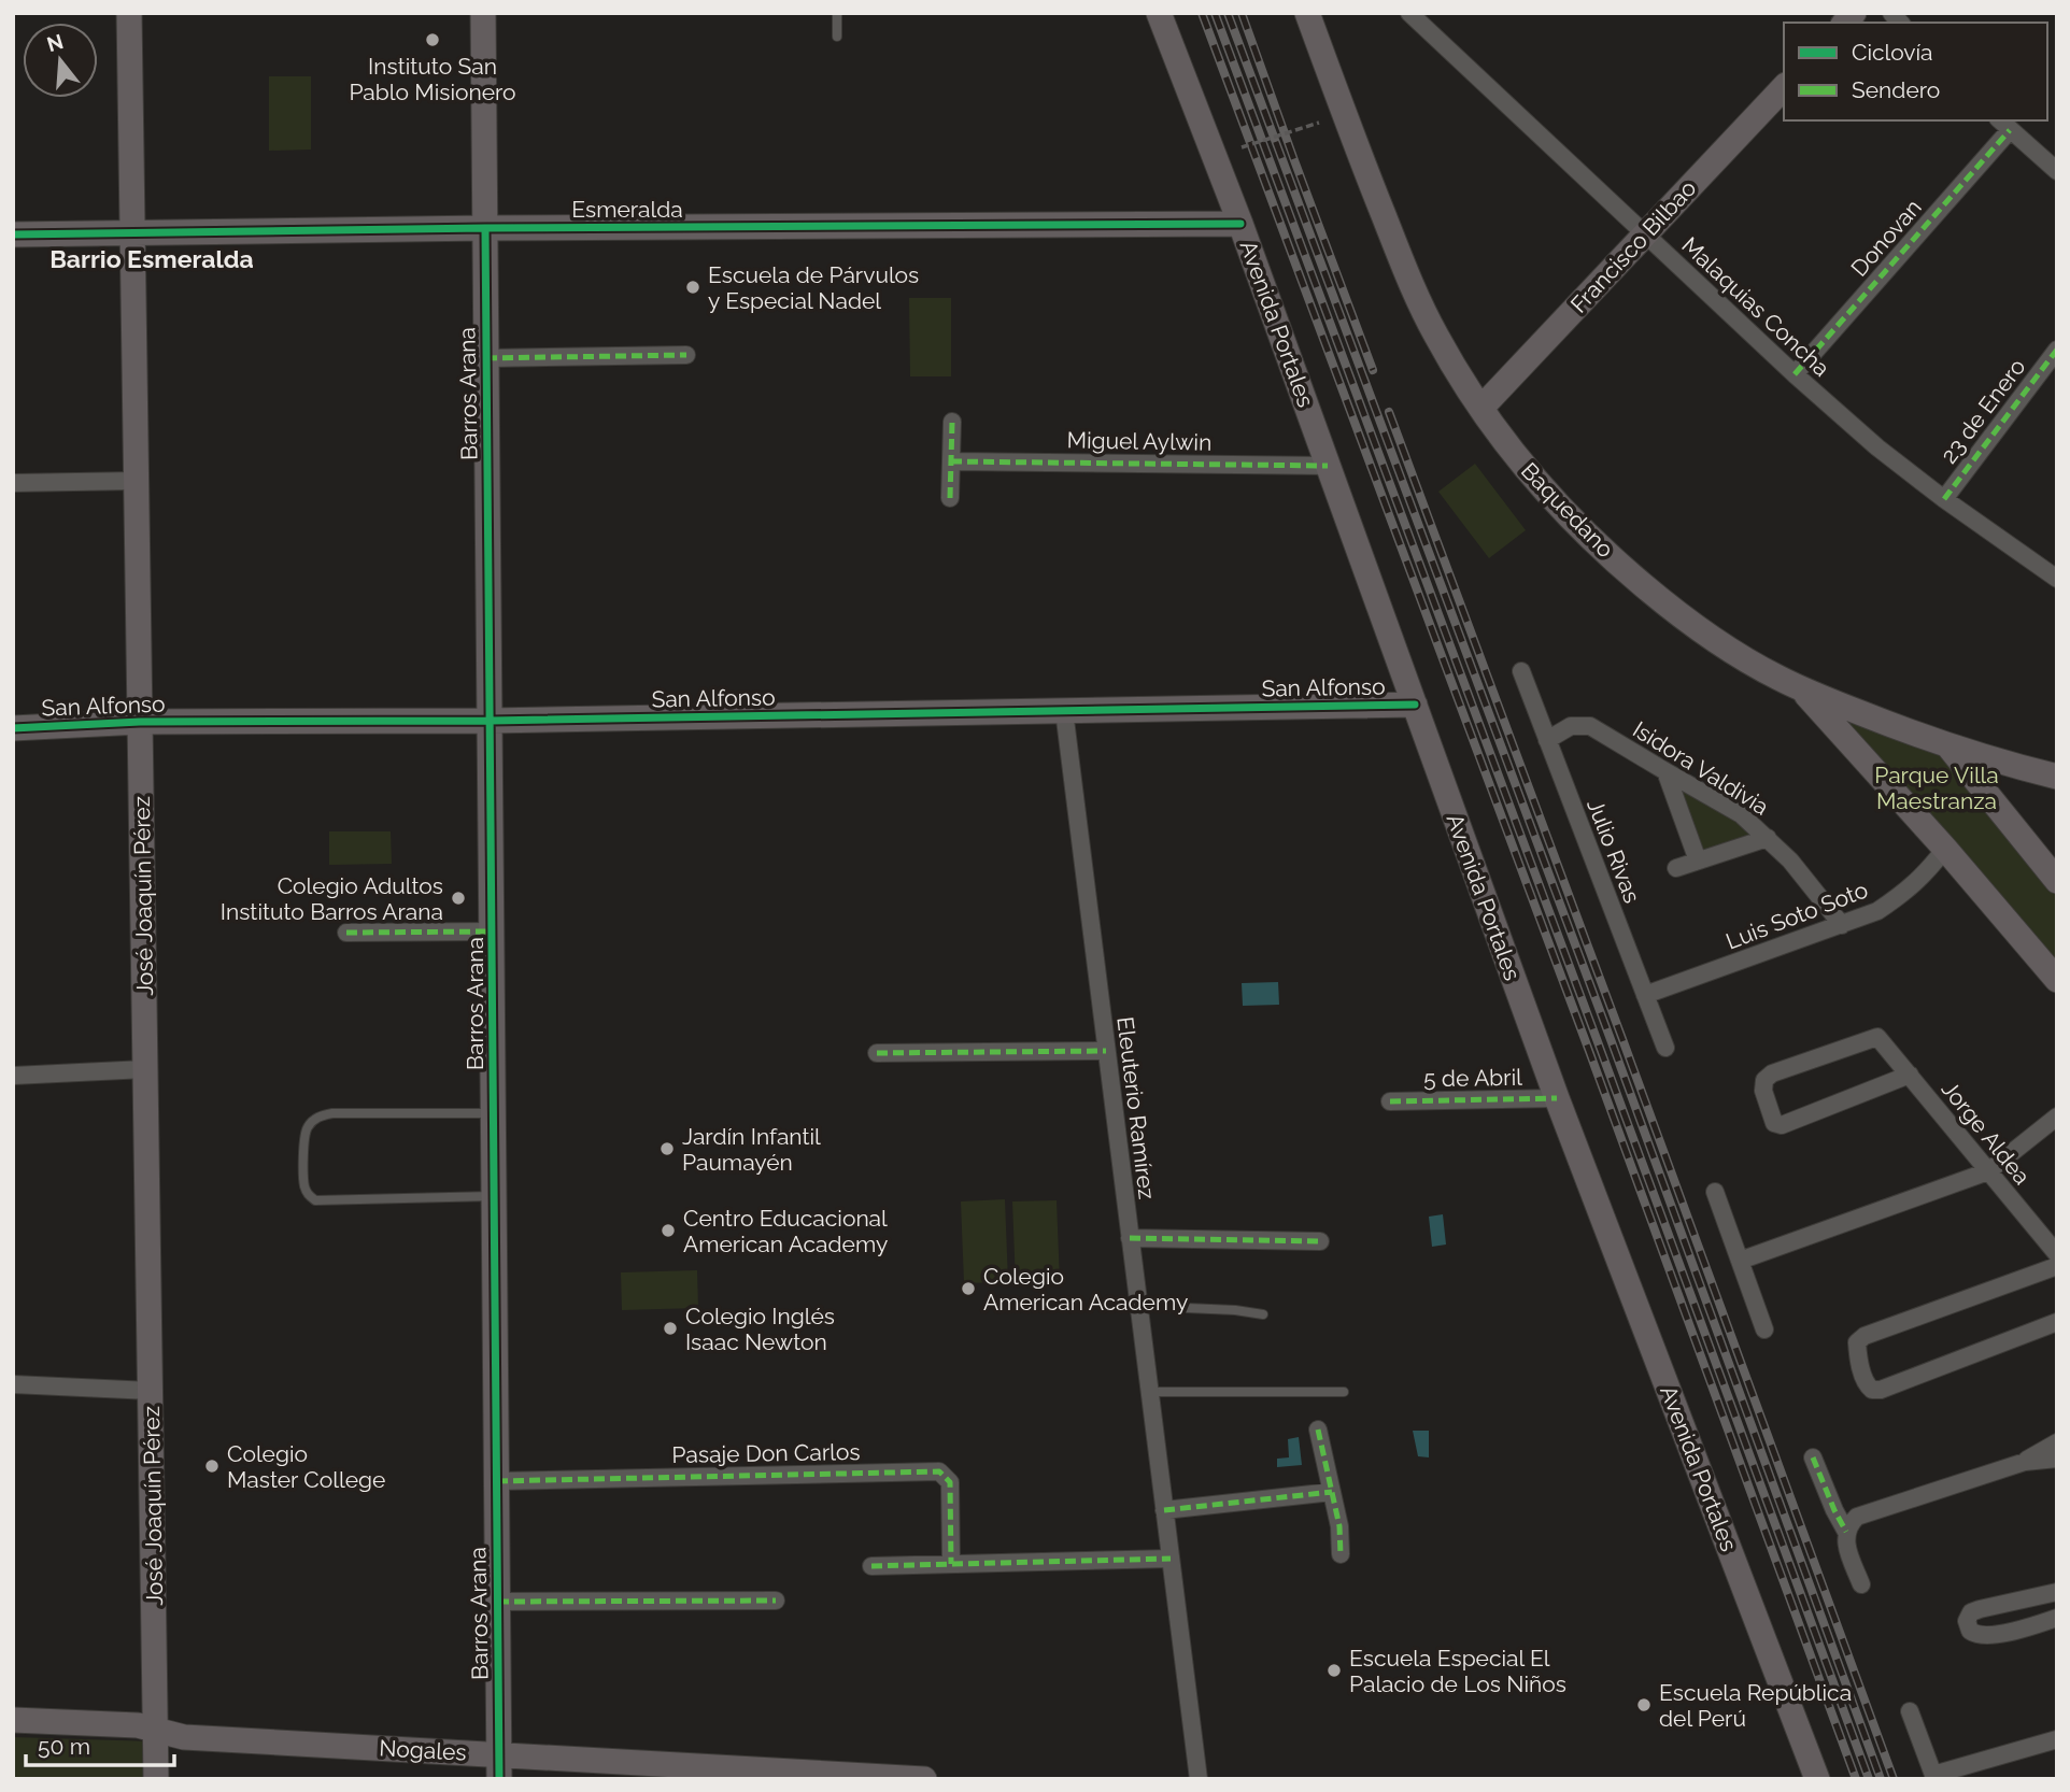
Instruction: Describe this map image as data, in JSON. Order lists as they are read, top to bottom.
{
  "streets": {
    "street": [
      "Esmeralda",
      "Donovan",
      "Francisco Bilbao",
      "Malaquias Concha",
      "Avenida Portales",
      "Barros Arana",
      "23 de Enero",
      "Miguel Aylwin",
      "Baquedano",
      "San Alfonso",
      "Isidora Valdivia",
      "Julio Rivas",
      "José Joaquín Pérez",
      "Luis Soto Soto",
      "5 de Abril",
      "Eleuterio Ramírez",
      "Jorge Aldea",
      "Pasaje Don Carlos",
      "Nogales"
    ]
  },
  "crossings": [
    ["Esmeralda", "Avenida Portales"],
    ["Esmeralda", "Barros Arana"],
    ["Esmeralda", "José Joaquín Pérez"],
    ["Donovan", "Malaquias Concha"],
    ["Francisco Bilbao", "Malaquias Concha"],
    ["Francisco Bilbao", "Baquedano"],
    ["Malaquias Concha", "23 de Enero"],
    ["Avenida Portales", "Miguel Aylwin"],
    ["Avenida Portales", "San Alfonso"],
    ["Avenida Portales", "5 de Abril"],
    ["Barros Arana", "San Alfonso"],
    ["Barros Arana", "Pasaje Don Carlos"],
    ["Barros Arana", "Nogales"],
    ["San Alfonso", "José Joaquín Pérez"],
    ["San Alfonso", "Eleuterio Ramírez"],
    ["Isidora Valdivia", "Julio Rivas"],
    ["Isidora Valdivia", "Luis Soto Soto"],
    ["Julio Rivas", "Luis Soto Soto"],
    ["José Joaquín Pérez", "Nogales"]
  ],
  "districts": ["Barrio Esmeralda"],
  "parks": ["Parque Villa Maestranza"],
  "places": [
    "Instituto San Pablo Misionero",
    "Escuela de Párvulos y Especial Nadel",
    "Colegio Adultos Instituto Barros Arana",
    "Jardín Infantil Paumayén",
    "Centro Educacional American Academy",
    "Colegio American Academy",
    "Colegio Inglés Isaac Newton",
    "Colegio Master College",
    "Escuela Especial El Palacio de Los Niños",
    "Escuela República del Perú"
  ],
  "legend": ["Ciclovía", "Sendero"],
  "scale_bar": "50 m",
  "north": "top"
}
